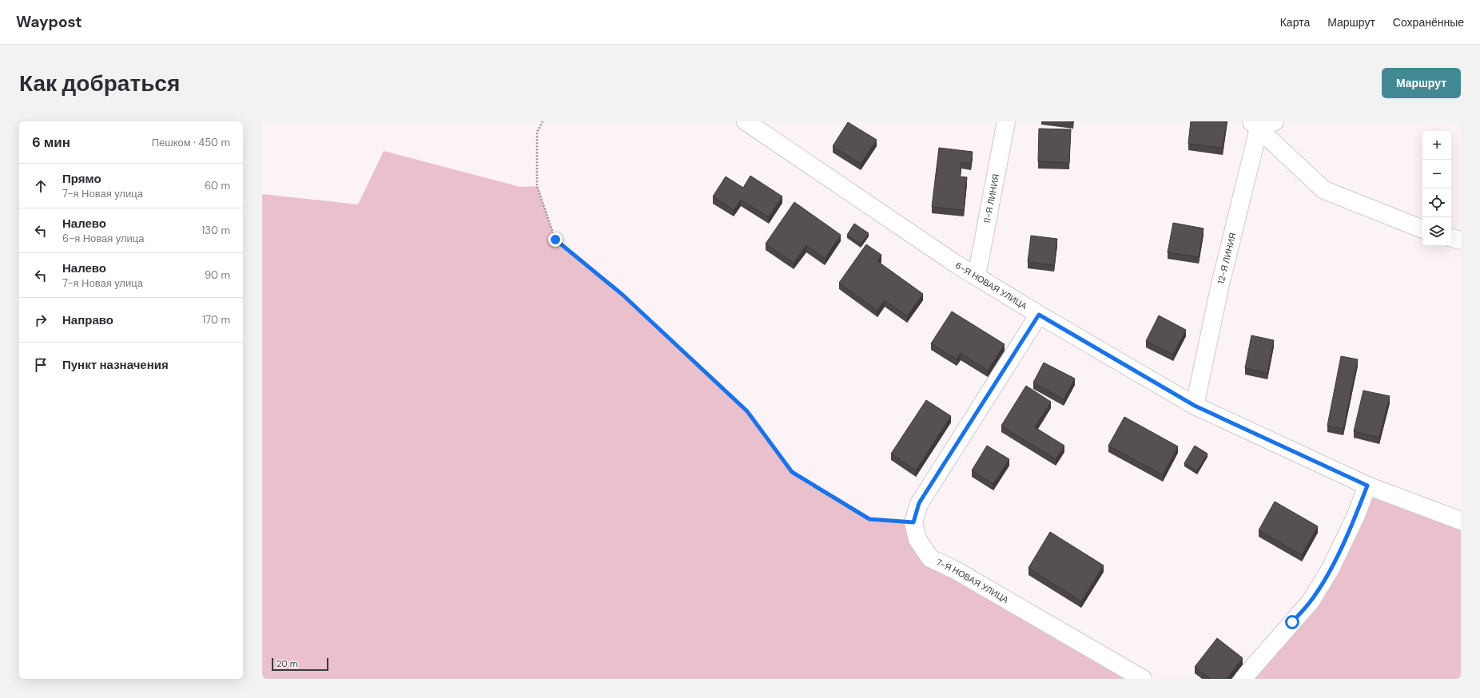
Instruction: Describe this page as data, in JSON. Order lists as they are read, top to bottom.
{
  "streets": {
    "street": [
      "11-Я ЛИНИЯ",
      "12-Я ЛИНИЯ",
      "6-Я НОВАЯ УЛИЦА",
      "7-Я НОВАЯ УЛИЦА"
    ]
  },
  "crossings": [
    ["11-Я ЛИНИЯ", "6-Я НОВАЯ УЛИЦА"],
    ["12-Я ЛИНИЯ", "6-Я НОВАЯ УЛИЦА"],
    ["6-Я НОВАЯ УЛИЦА", "7-Я НОВАЯ УЛИЦА"]
  ],
  "scale_bar": "20 m",
  "page": {
    "header": "Waypost",
    "nav": ["Карта", "Маршрут", "Сохранённые"],
    "buttons": "Маршрут",
    "title": "Как добраться",
    "heading": ["6 мин", "Пешком · 450 m"],
    "map_buttons": ["+", "−"],
    "list": [
      ["Прямо", "7-я Новая улица", "60 m"],
      ["Налево", "6-я Новая улица", "130 m"],
      ["Налево", "7-я Новая улица", "90 m"],
      ["Направо", "170 m"],
      "Пункт назначения"
    ],
    "scale": "20 m"
  }
}
